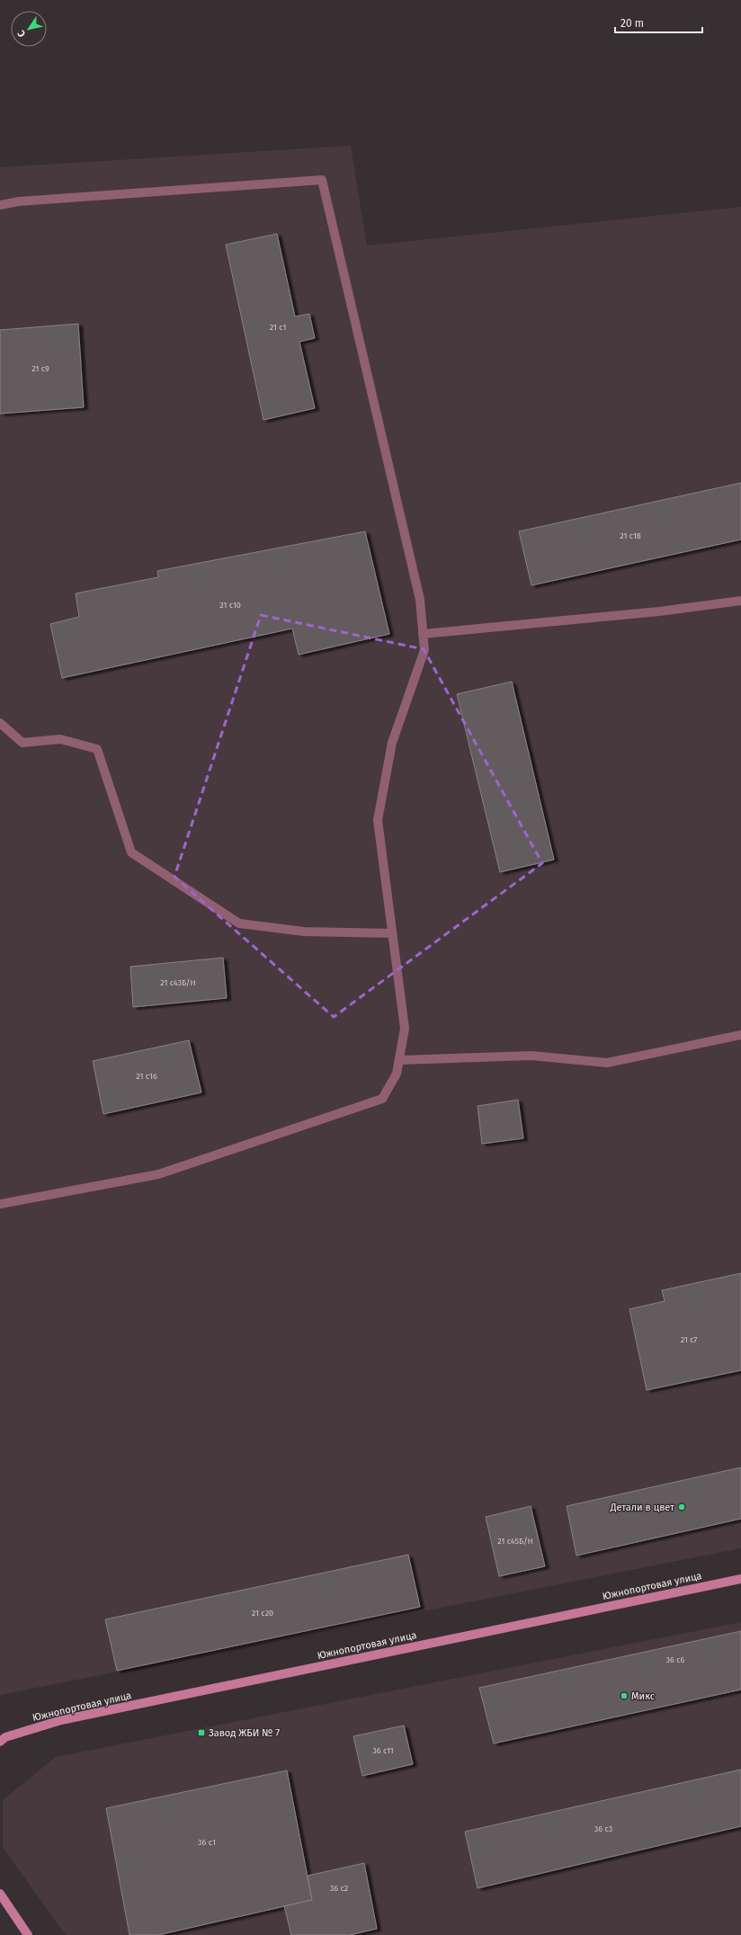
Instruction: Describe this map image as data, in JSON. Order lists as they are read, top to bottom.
{
  "streets": {
    "street": ["Южнопортовая улица"]
  },
  "places": {
    "other": ["Детали в цвет", "Микс"],
    "transit": ["Завод ЖБИ № 7"]
  },
  "house_numbers": [
    "21 с1",
    "21 с9",
    "21 с18",
    "21 с10",
    "21 с43Б/Н",
    "21 с16",
    "21 с7",
    "21 с45Б/Н",
    "21 с20",
    "36 с6",
    "36 с11",
    "36 c3",
    "36 с1",
    "36 с2"
  ],
  "scale_bar": "20 m",
  "north": "bottom left"
}
